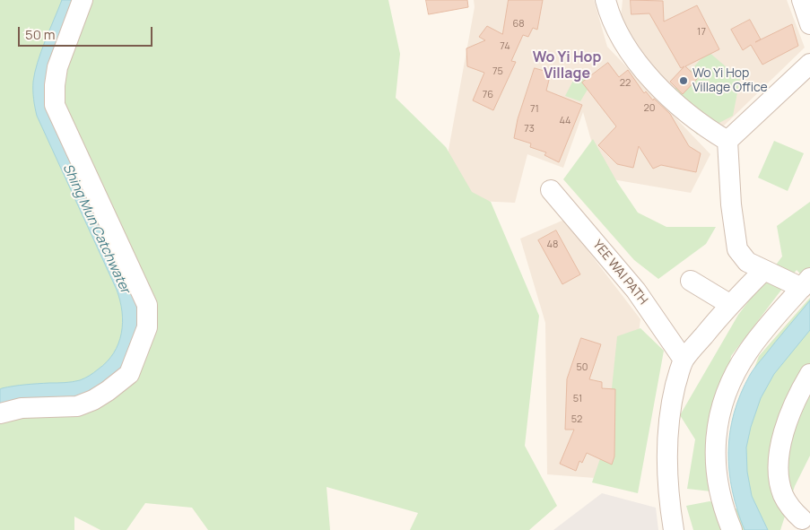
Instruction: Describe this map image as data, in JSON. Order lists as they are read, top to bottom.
{
  "streets": {
    "street": ["YEE WAI PATH"]
  },
  "districts": ["Wo Yi Hop Village"],
  "water": ["Shing Mun Catchwater"],
  "places": ["Wo Yi Hop Village Office"],
  "house_numbers": [
    "68",
    "17",
    "74",
    "75",
    "22",
    "76",
    "20",
    "71",
    "44",
    "73",
    "48",
    "50",
    "51",
    "52"
  ],
  "scale_bar": "50 m"
}
